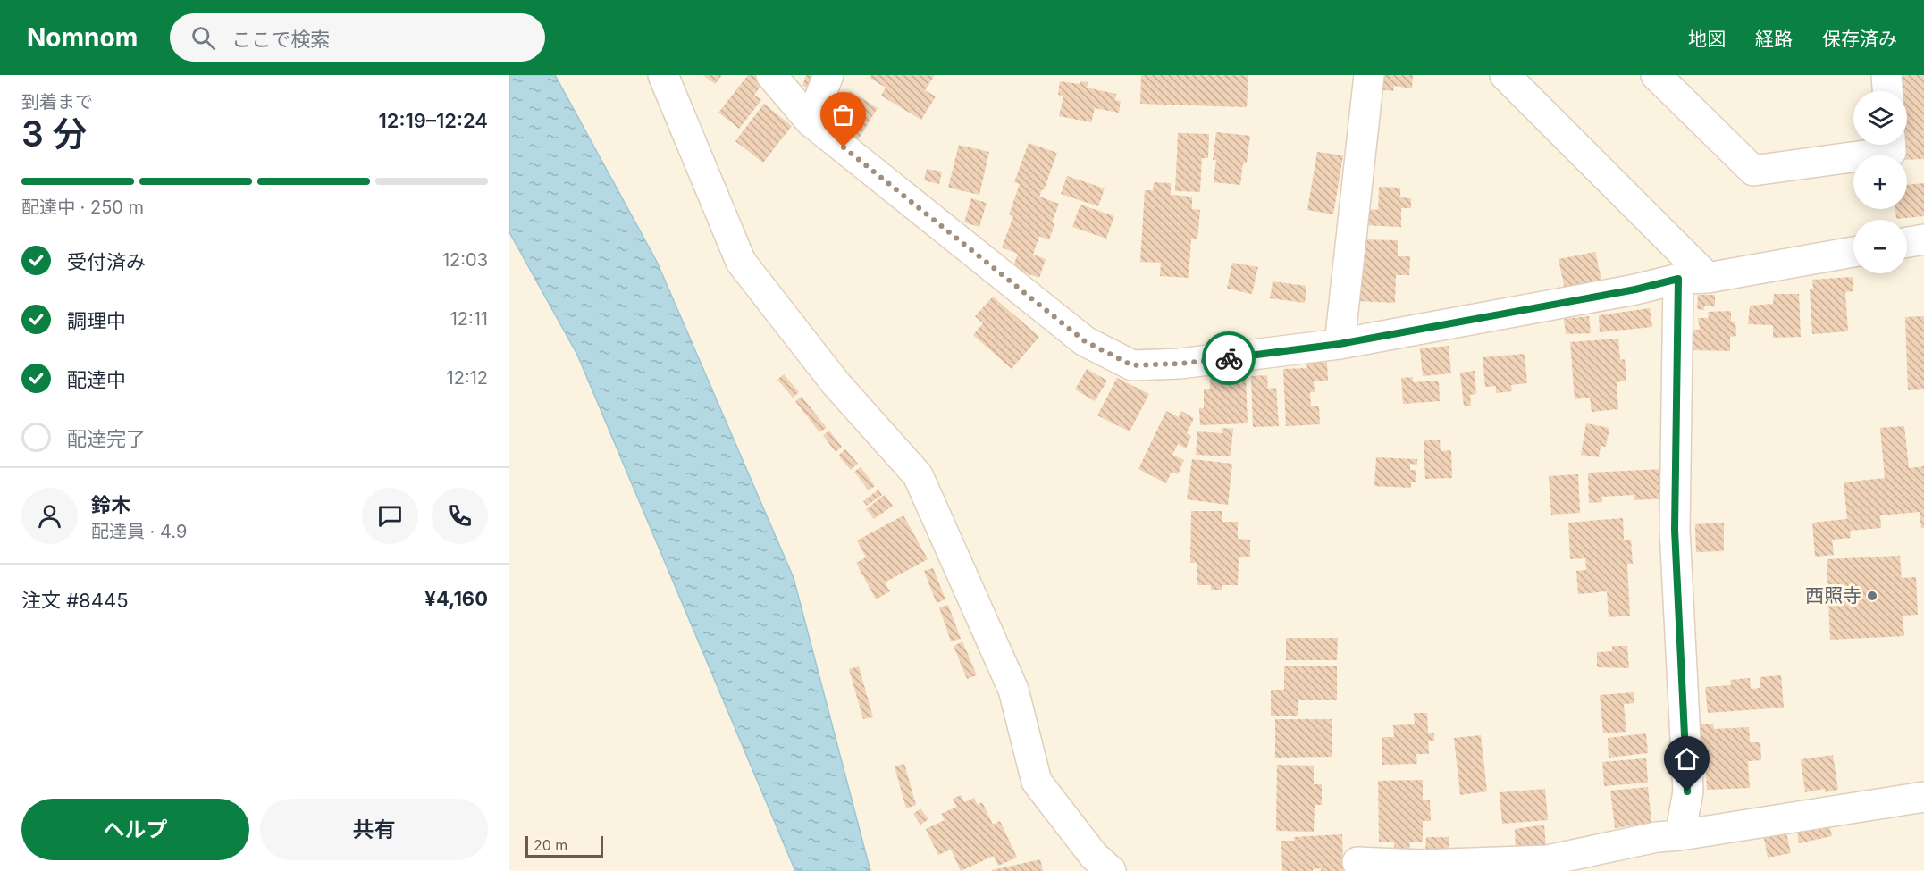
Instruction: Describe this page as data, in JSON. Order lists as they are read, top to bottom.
{
  "places": ["西照寺"],
  "scale_bar": "20 m",
  "page": {
    "header": "Nomnom",
    "search": "ここで検索",
    "nav": ["地図", "経路", "保存済み"],
    "heading": ["3 分", "到着まで", "12:19–12:24"],
    "panel": [
      "鈴木",
      "配達員 · 4.9",
      "注文 #8445",
      "¥4,160"
    ],
    "map_buttons": ["+", "−"],
    "bar": "配達中 · 250 m",
    "list": [
      ["受付済み", "12:03"],
      ["調理中", "12:11"],
      ["配達中", "12:12"],
      "配達完了"
    ],
    "buttons": ["ヘルプ", "共有"],
    "scale": "20 m"
  }
}
